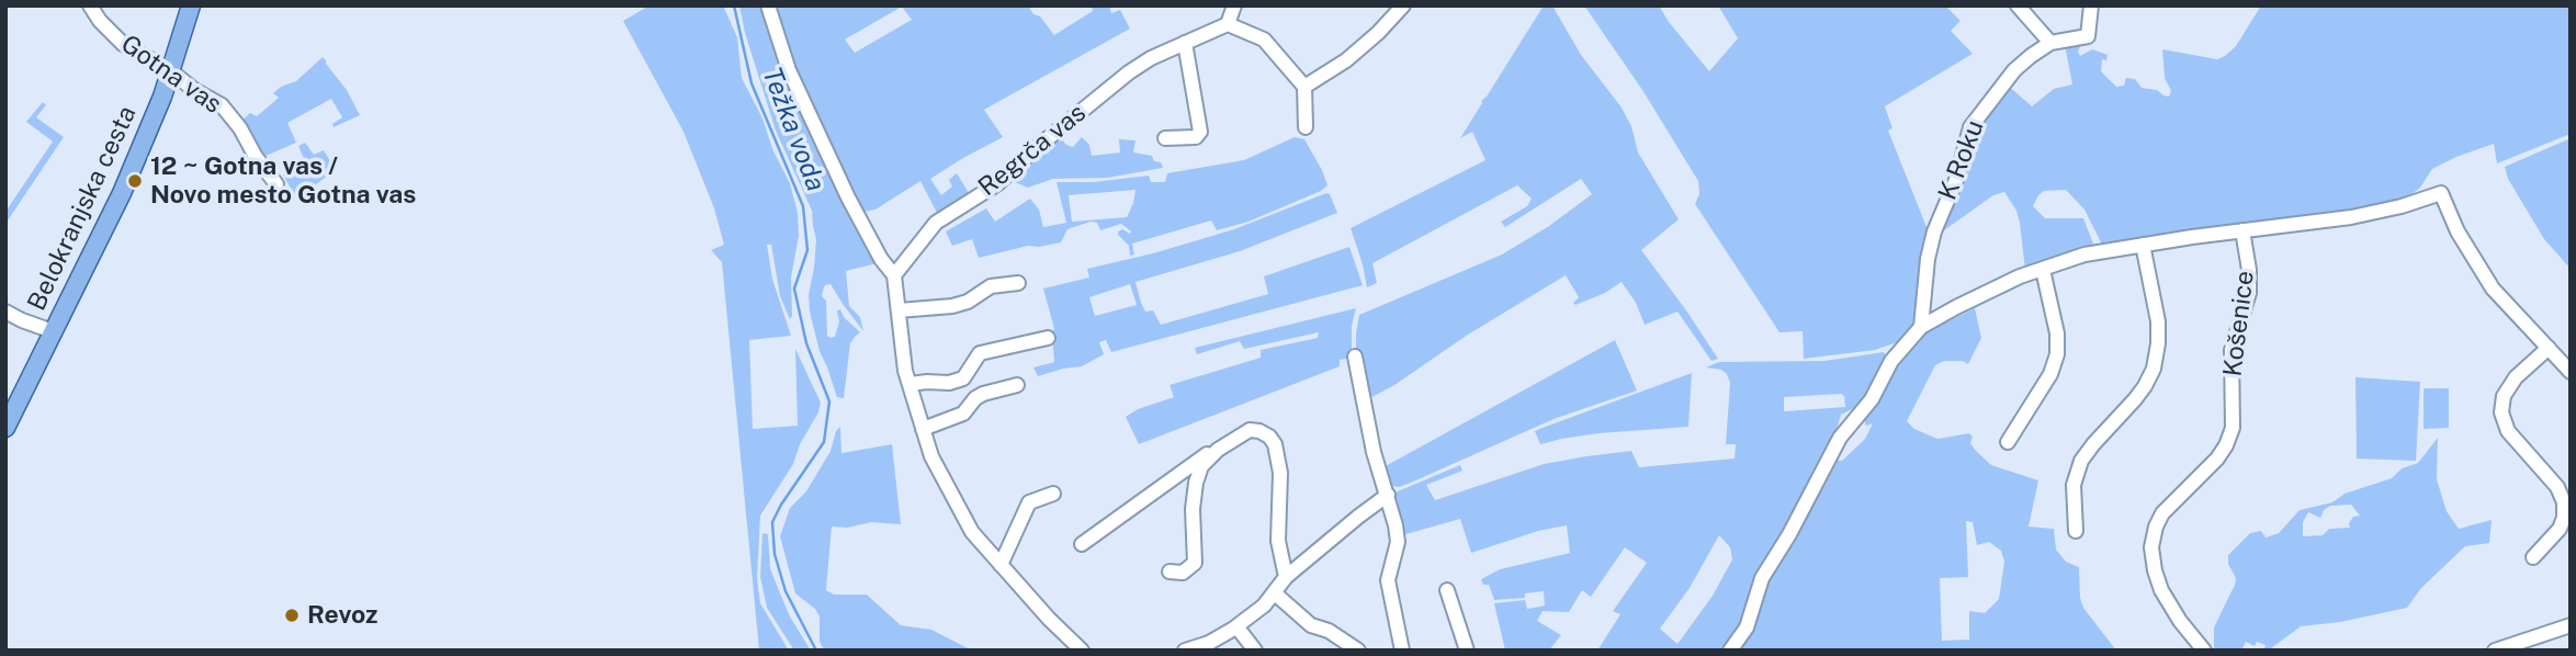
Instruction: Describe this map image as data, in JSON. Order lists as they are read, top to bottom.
{
  "streets": {
    "main road": ["Belokranjska cesta"],
    "street": [
      "Gotna vas",
      "Regrča vas",
      "K Roku",
      "Košenice"
    ]
  },
  "crossings": [
    ["Gotna vas", "Belokranjska cesta"]
  ],
  "water": ["Težka voda"],
  "places": ["12 ~ Gotna vas / Novo mesto Gotna vas", "Revoz"]
}
